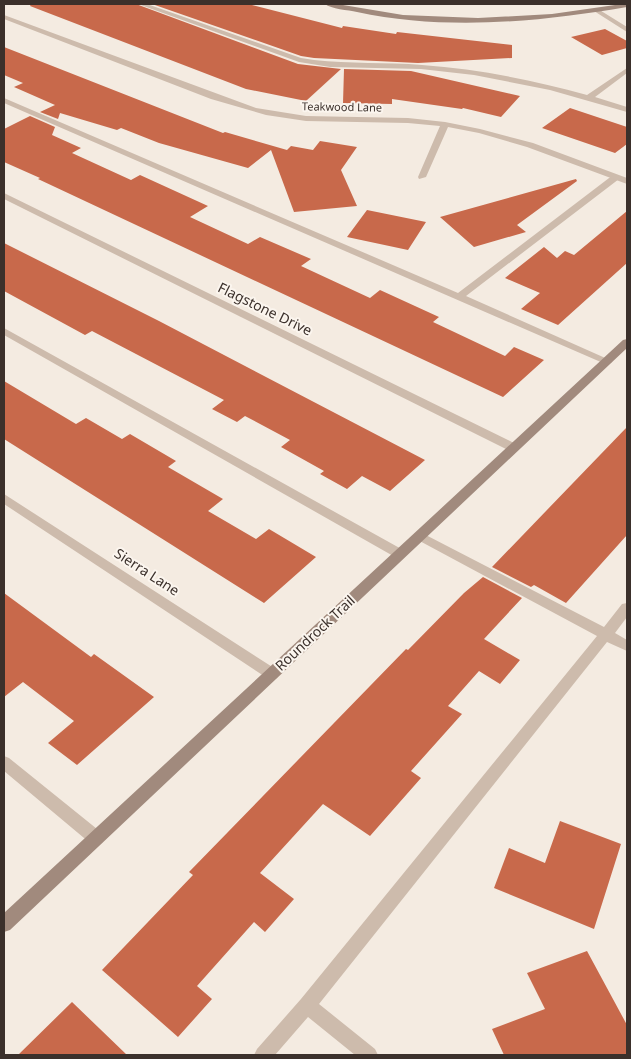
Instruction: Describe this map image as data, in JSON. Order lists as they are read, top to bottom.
{
  "streets": {
    "street": [
      "Teakwood Lane",
      "Flagstone Drive",
      "Sierra Lane",
      "Roundrock Trail"
    ]
  },
  "crossings": [
    ["Flagstone Drive", "Roundrock Trail"],
    ["Sierra Lane", "Roundrock Trail"]
  ]
}
